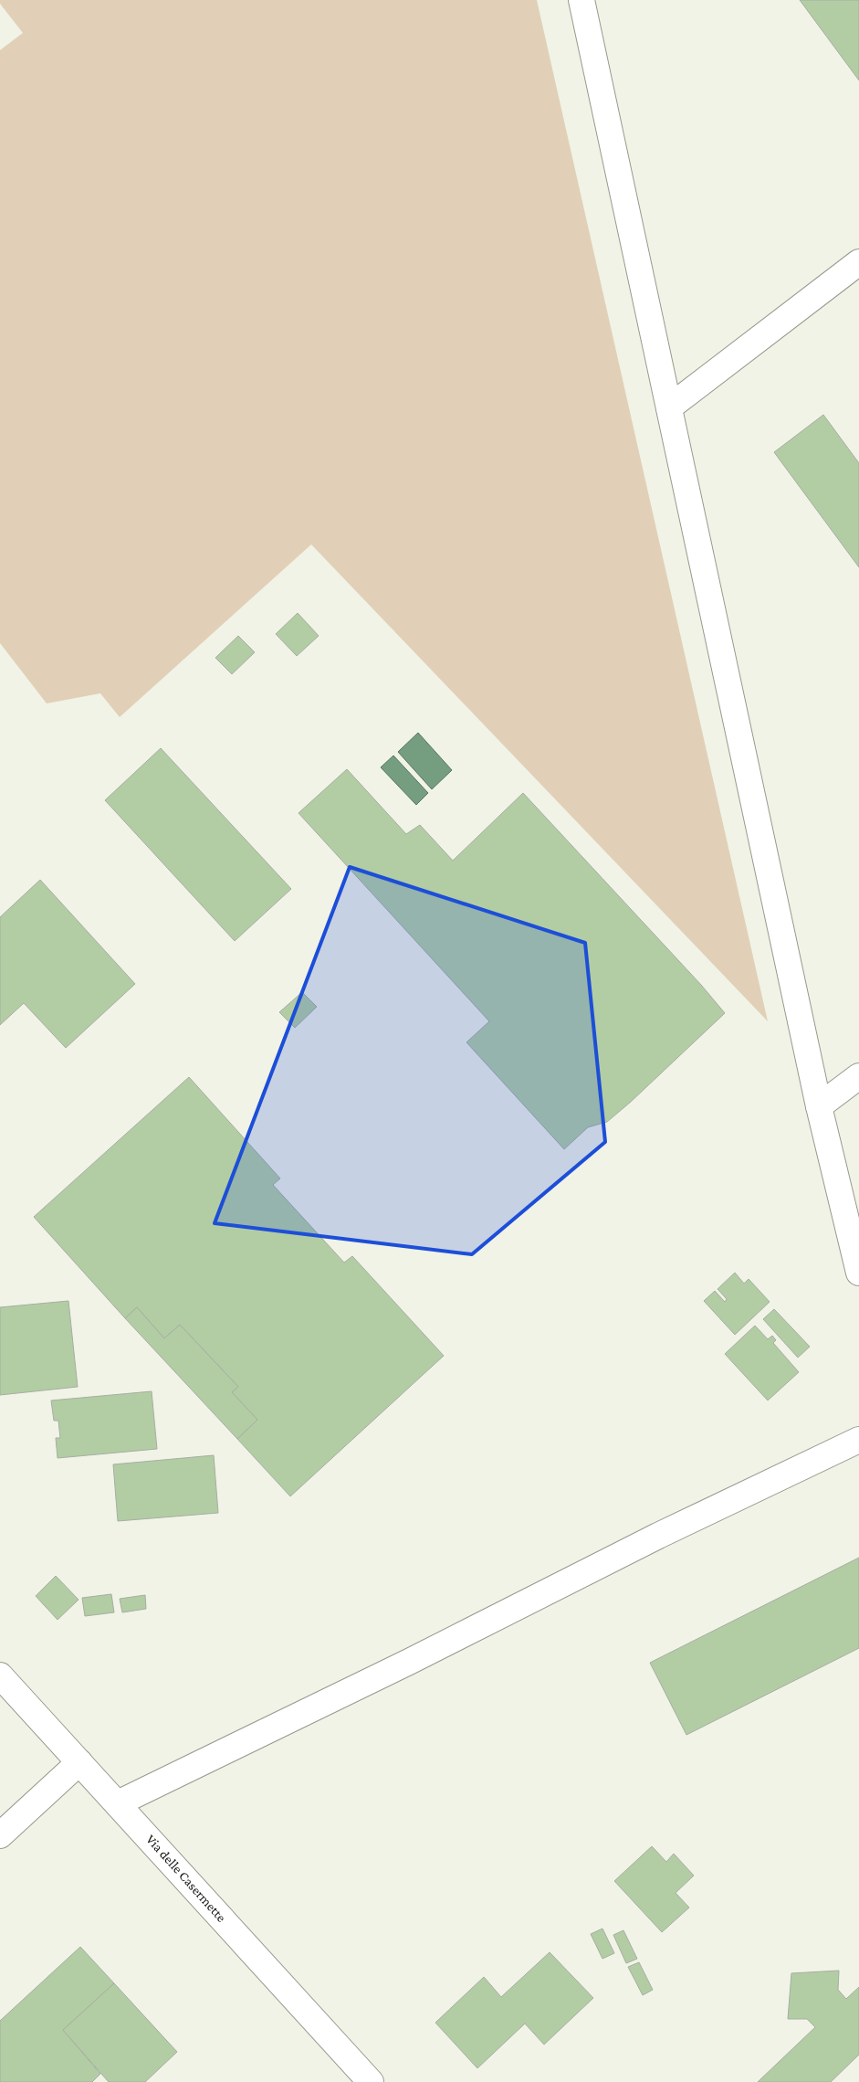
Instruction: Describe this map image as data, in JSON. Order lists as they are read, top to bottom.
{
  "streets": {
    "street": ["Via delle Casermette"]
  }
}
